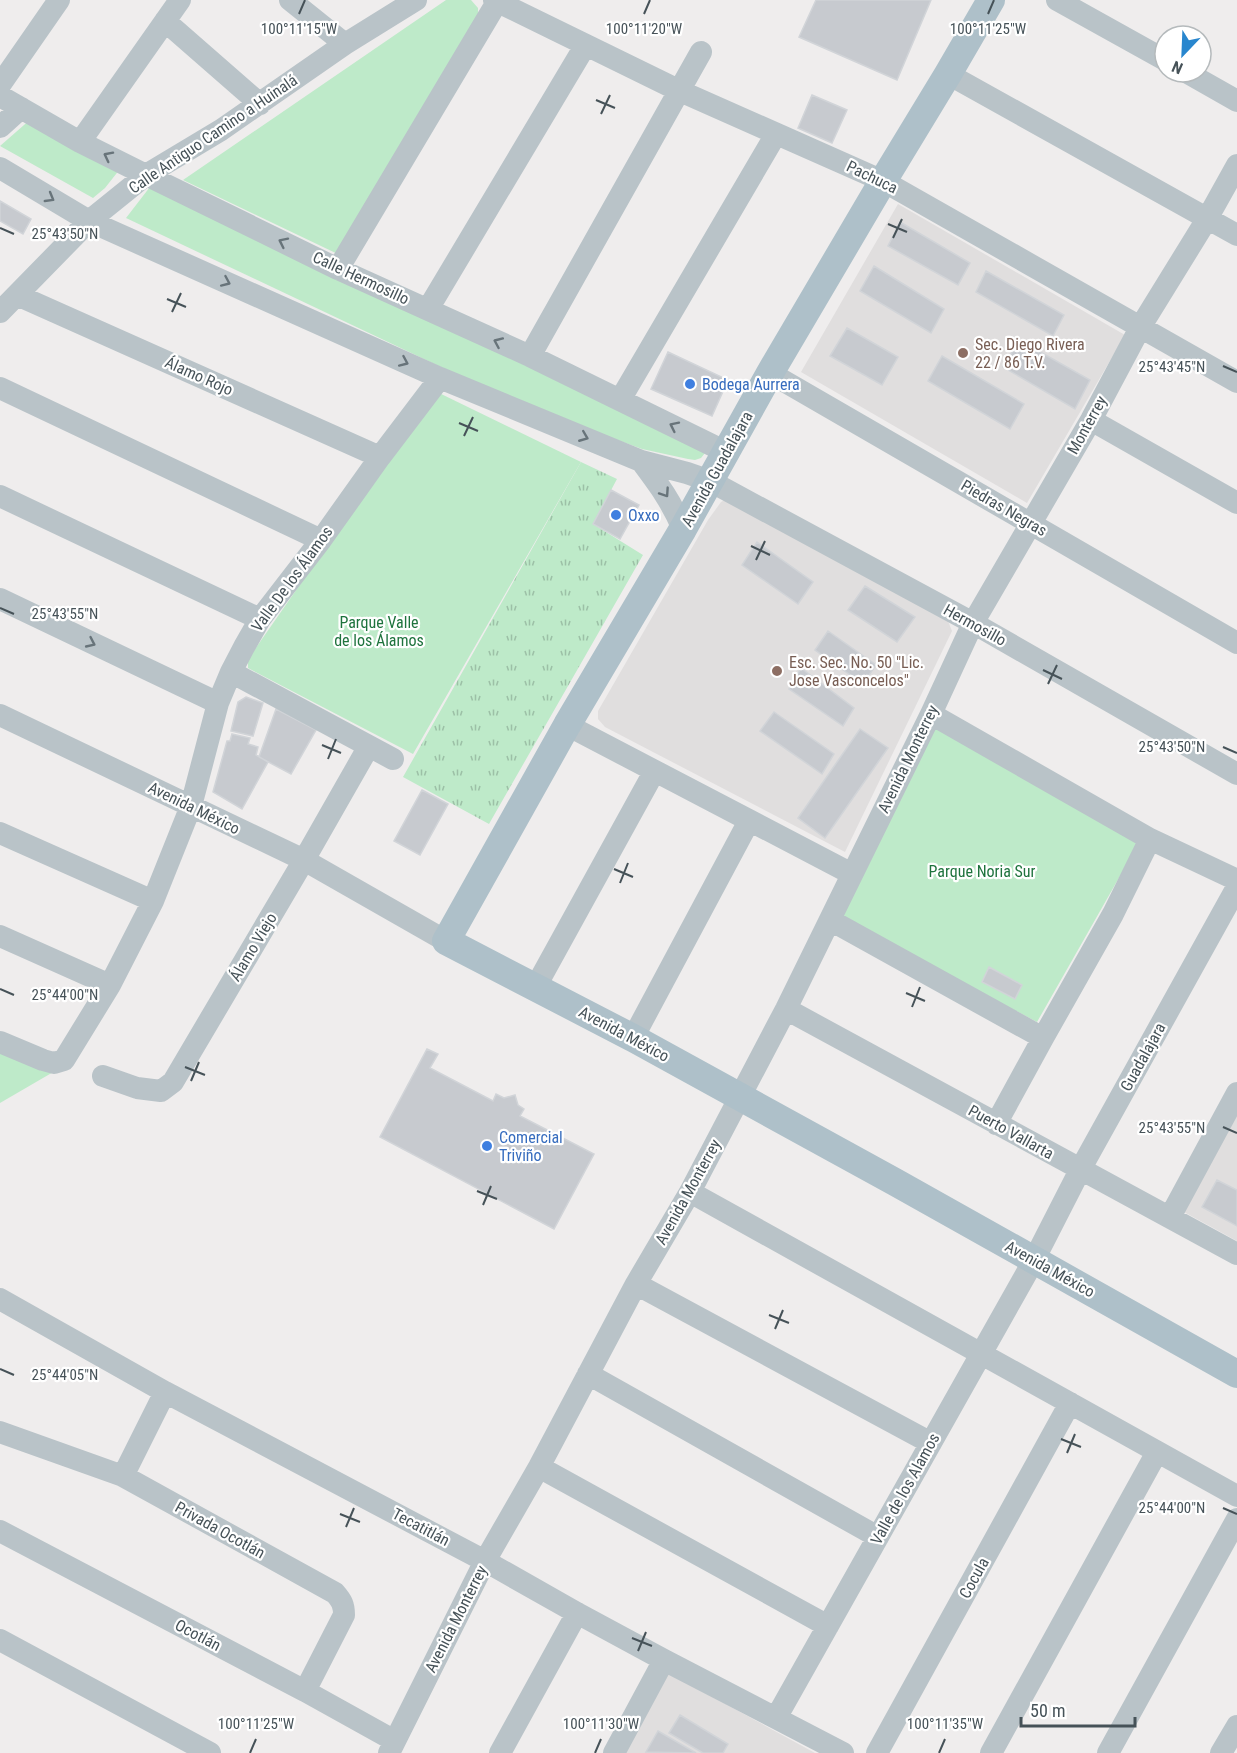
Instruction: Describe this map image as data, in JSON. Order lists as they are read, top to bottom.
{
  "streets": {
    "main road": ["Avenida Guadalajara", "Avenida México"],
    "street": [
      "Calle Antiguo Camino a Huinalá",
      "Pachuca",
      "Calle Hermosillo",
      "Álamo Rojo",
      "Monterrey",
      "Piedras Negras",
      "Valle De los Álamos",
      "Hermosillo",
      "Avenida Monterrey",
      "Álamo Viejo",
      "Guadalajara",
      "Puerto Vallarta",
      "Valle de los Alamos",
      "Tecatitlán",
      "Privada Ocotlán",
      "Cocula",
      "Ocotlán"
    ]
  },
  "crossings": [
    ["Calle Antiguo Camino a Huinalá", "Calle Hermosillo"],
    ["Calle Antiguo Camino a Huinalá", "Álamo Rojo"],
    ["Pachuca", "Monterrey"],
    ["Pachuca", "Avenida Guadalajara"],
    ["Calle Hermosillo", "Avenida Guadalajara"],
    ["Álamo Rojo", "Valle De los Álamos"],
    ["Monterrey", "Piedras Negras"],
    ["Monterrey", "Hermosillo"],
    ["Monterrey", "Avenida Monterrey"],
    ["Avenida Guadalajara", "Piedras Negras"],
    ["Avenida Guadalajara", "Hermosillo"],
    ["Avenida Guadalajara", "Avenida México"],
    ["Valle De los Álamos", "Avenida México"],
    ["Hermosillo", "Avenida Monterrey"],
    ["Avenida Monterrey", "Avenida México"],
    ["Avenida Monterrey", "Puerto Vallarta"],
    ["Avenida Monterrey", "Tecatitlán"],
    ["Avenida Monterrey", "Ocotlán"],
    ["Avenida México", "Álamo Viejo"],
    ["Avenida México", "Guadalajara"],
    ["Avenida México", "Valle de los Alamos"],
    ["Guadalajara", "Puerto Vallarta"],
    ["Guadalajara", "Valle de los Alamos"],
    ["Valle de los Alamos", "Tecatitlán"],
    ["Privada Ocotlán", "Ocotlán"]
  ],
  "parks": ["Parque Valle de los Álamos", "Parque Noria Sur"],
  "places": [
    "Sec. Diego Rivera 22 / 86 T.V.",
    "Bodega Aurrera",
    "Oxxo",
    "Esc. Sec. No. 50 \"Lic. Jose Vasconcelos\"",
    "Comercial Triviño"
  ],
  "scale_bar": "50 m",
  "north": "bottom left",
  "coordinates": [
    "100°11'20\"W",
    "100°11'25\"W",
    "100°11'15\"W",
    "25°43'50\"N",
    "25°43'45\"N",
    "25°43'55\"N",
    "25°44'00\"N",
    "25°44'05\"N",
    "100°11'30\"W",
    "100°11'35\"W"
  ]
}
